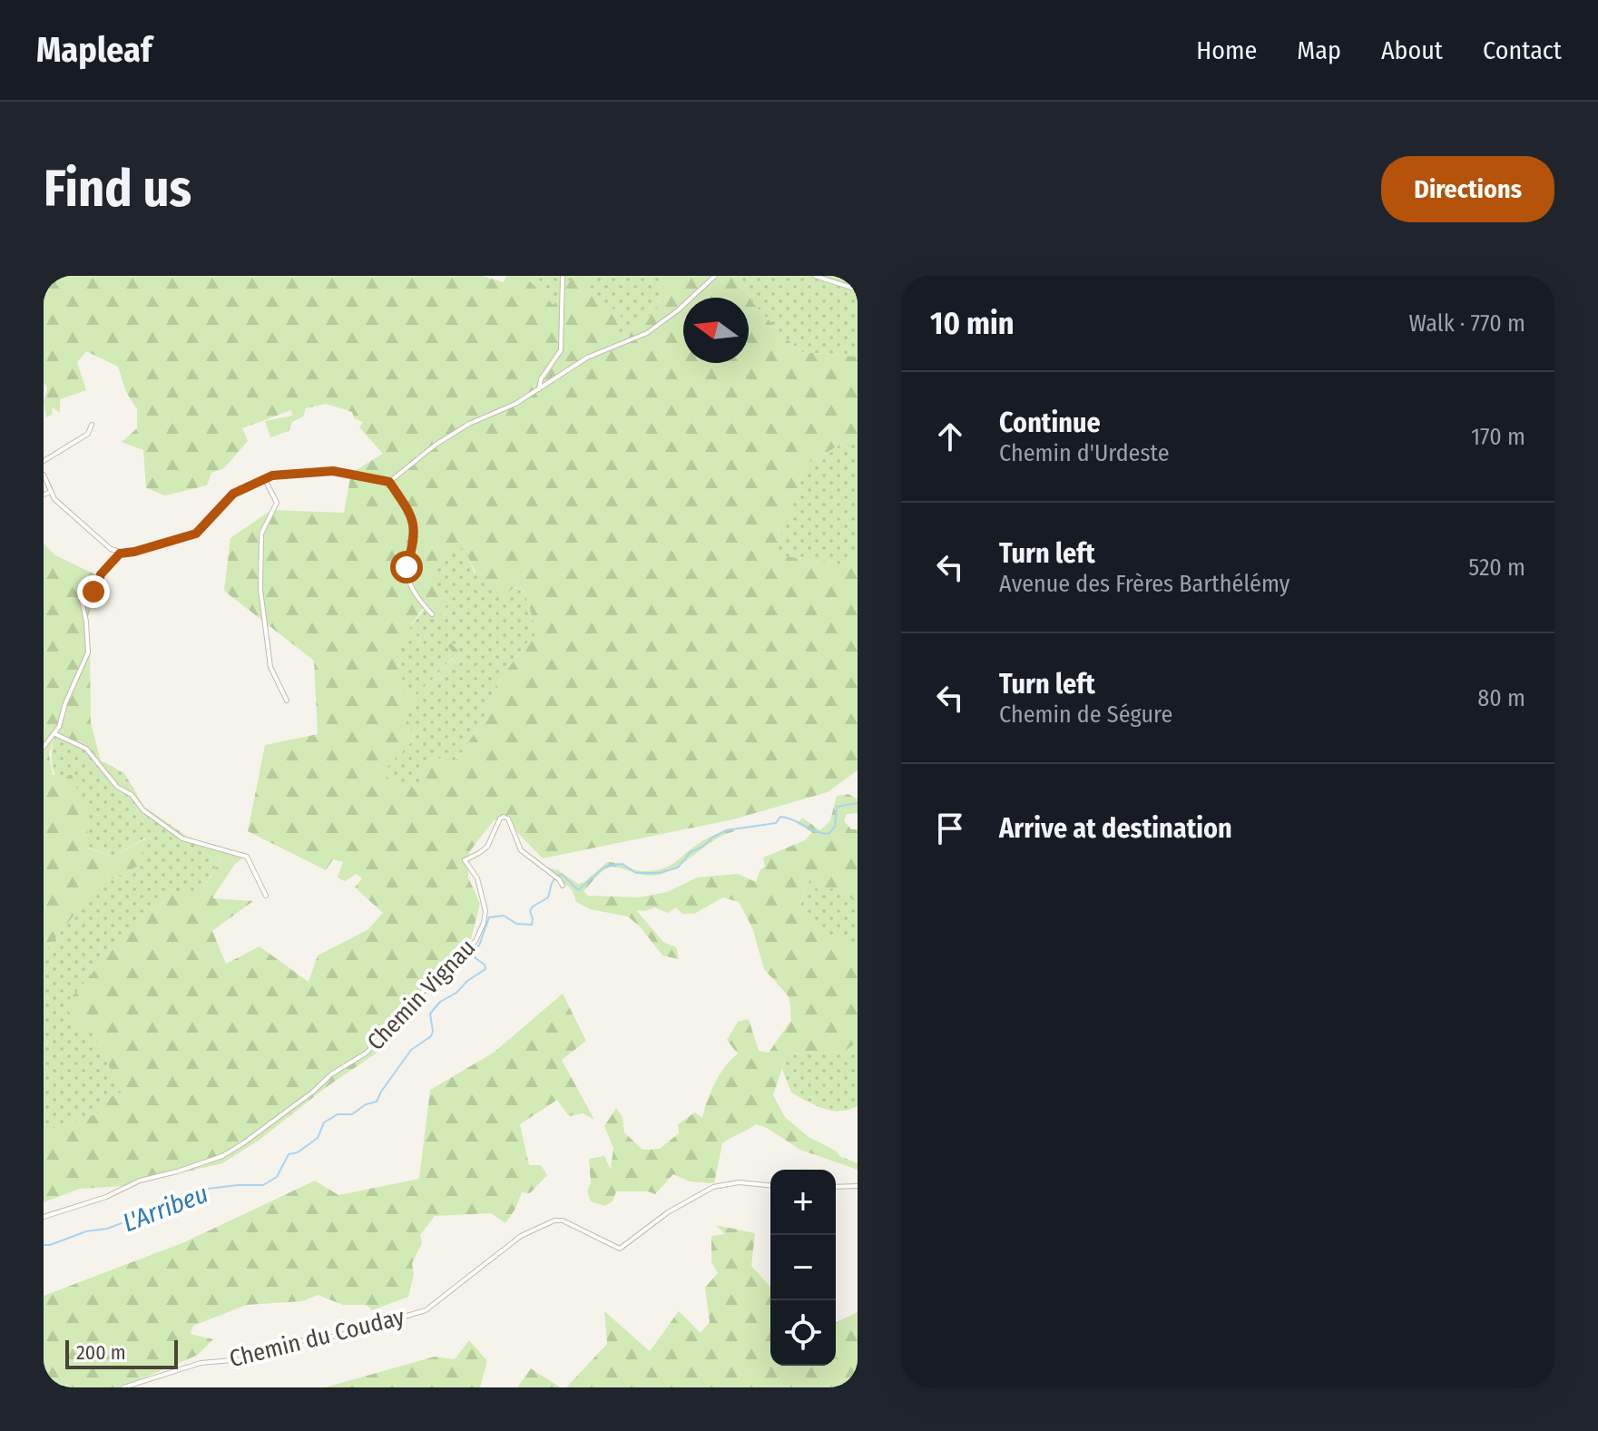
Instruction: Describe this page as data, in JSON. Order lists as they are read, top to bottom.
{
  "streets": {
    "street": ["Chemin Vignau", "Chemin du Couday"]
  },
  "water": ["L'Arribeu"],
  "scale_bar": "200 m",
  "north": "left",
  "page": {
    "header": "Mapleaf",
    "nav": [
      "Home",
      "Map",
      "About",
      "Contact"
    ],
    "buttons": "Directions",
    "title": "Find us",
    "heading": ["10 min", "Walk · 770 m"],
    "list": [
      ["Continue", "Chemin d'Urdeste", "170 m"],
      ["Turn left", "Avenue des Frères Barthélémy", "520 m"],
      ["Turn left", "Chemin de Ségure", "80 m"],
      "Arrive at destination"
    ],
    "map_buttons": ["+", "−"],
    "scale": "200 m"
  }
}
